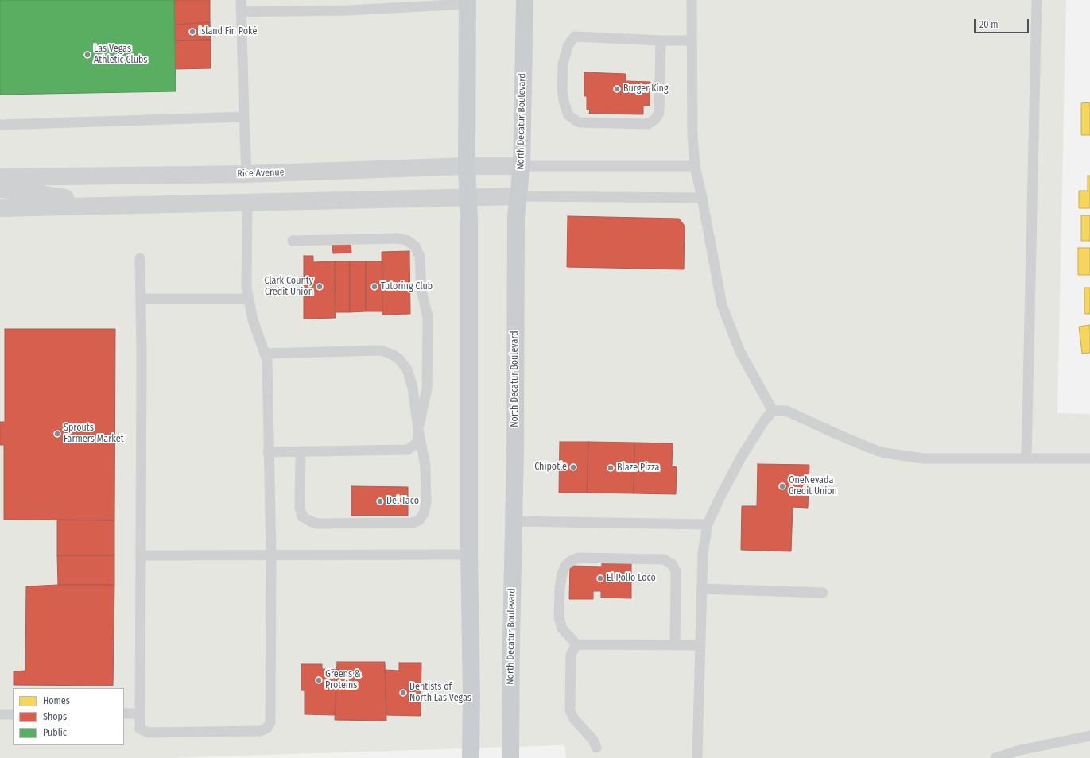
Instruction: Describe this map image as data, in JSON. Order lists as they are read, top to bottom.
{
  "streets": {
    "main road": ["North Decatur Boulevard"],
    "street": ["Rice Avenue"]
  },
  "crossings": [
    ["North Decatur Boulevard", "Rice Avenue"]
  ],
  "places": [
    "Island Fin Poké",
    "Las Vegas Athletic Clubs",
    "Burger King",
    "Clark County Credit Union",
    "Tutoring Club",
    "Sprouts Farmers Market",
    "Chipotle",
    "Blaze Pizza",
    "OneNevada Credit Union",
    "Del Taco",
    "El Pollo Loco",
    "Greens & Proteins",
    "Dentists of North Las Vegas"
  ],
  "legend": ["Homes", "Shops", "Public"],
  "scale_bar": "20 m"
}
